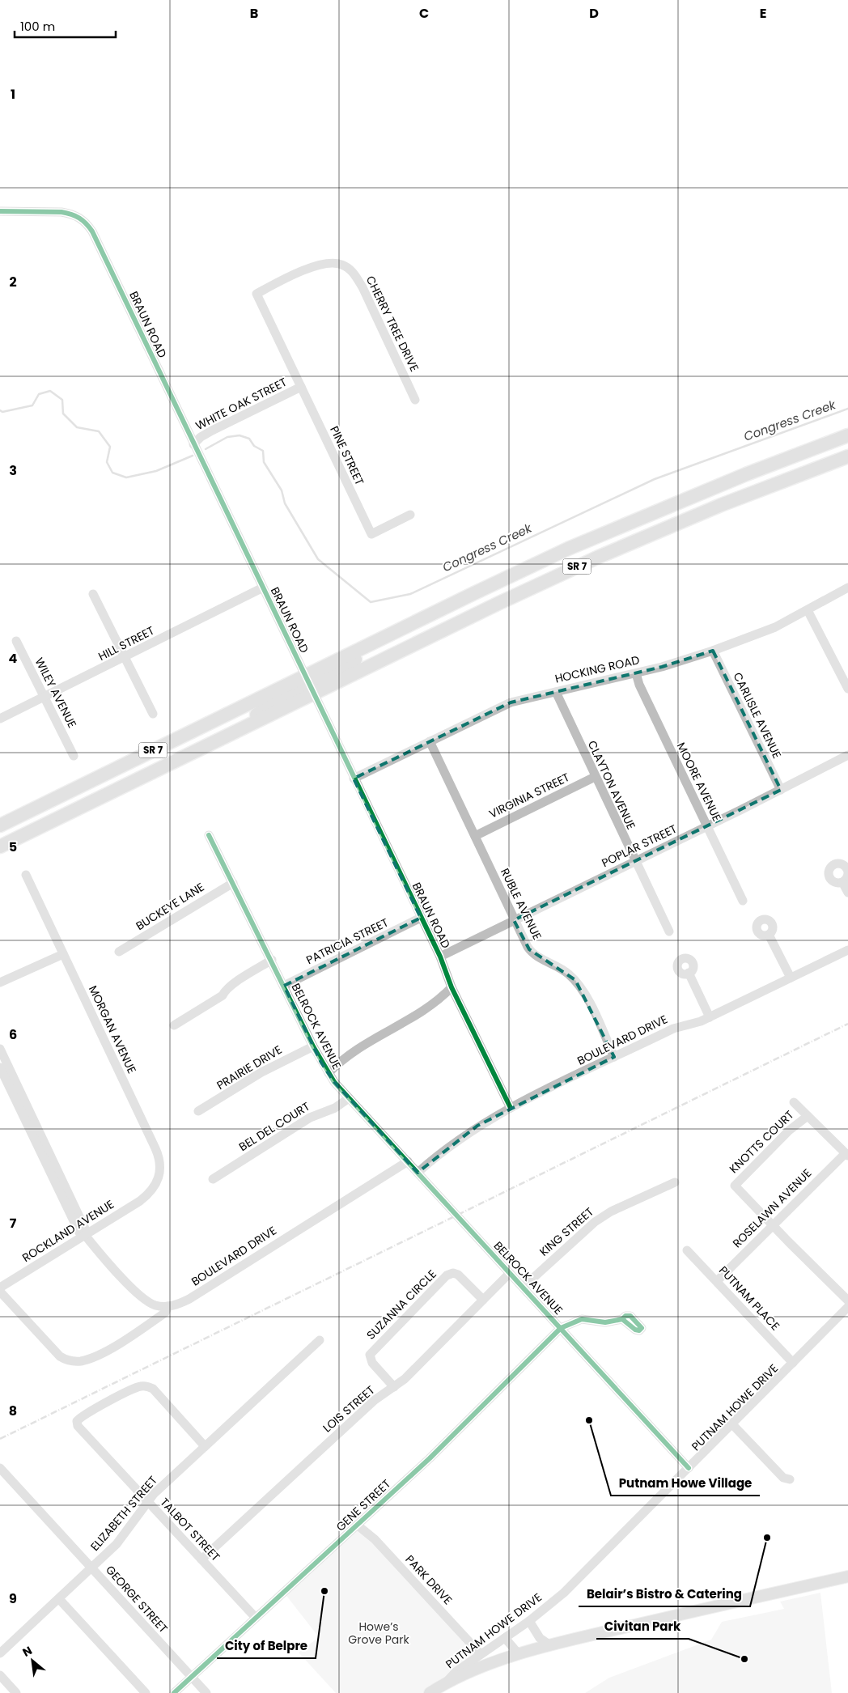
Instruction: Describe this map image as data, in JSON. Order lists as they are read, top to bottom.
{
  "streets": {
    "highway": ["SR 7"],
    "street": [
      "CHERRY TREE DRIVE",
      "BRAUN ROAD",
      "WHITE OAK STREET",
      "PINE STREET",
      "HILL STREET",
      "HOCKING ROAD",
      "WILEY AVENUE",
      "CARLISLE AVENUE",
      "MOORE AVENUE",
      "CLAYTON AVENUE",
      "VIRGINIA STREET",
      "POPLAR STREET",
      "RUBLE AVENUE",
      "BUCKEYE LANE",
      "PATRICIA STREET",
      "BELROCK AVENUE",
      "MORGAN AVENUE",
      "BOULEVARD DRIVE",
      "PRAIRIE DRIVE",
      "BEL DEL COURT",
      "KNOTTS COURT",
      "ROSELAWN AVENUE",
      "ROCKLAND AVENUE",
      "KING STREET",
      "PUTNAM PLACE",
      "SUZANNA CIRCLE",
      "PUTNAM HOWE DRIVE",
      "LOIS STREET",
      "GENE STREET",
      "ELIZABETH STREET",
      "TALBOT STREET",
      "PARK DRIVE",
      "GEORGE STREET"
    ]
  },
  "crossings": [
    ["CHERRY TREE DRIVE", "WHITE OAK STREET"],
    ["CHERRY TREE DRIVE", "PINE STREET"],
    ["BRAUN ROAD", "WHITE OAK STREET"],
    ["BRAUN ROAD", "SR 7"],
    ["BRAUN ROAD", "HILL STREET"],
    ["BRAUN ROAD", "HOCKING ROAD"],
    ["BRAUN ROAD", "POPLAR STREET"],
    ["BRAUN ROAD", "PATRICIA STREET"],
    ["BRAUN ROAD", "BOULEVARD DRIVE"],
    ["WHITE OAK STREET", "PINE STREET"],
    ["HILL STREET", "WILEY AVENUE"],
    ["HOCKING ROAD", "CARLISLE AVENUE"],
    ["HOCKING ROAD", "MOORE AVENUE"],
    ["HOCKING ROAD", "CLAYTON AVENUE"],
    ["HOCKING ROAD", "RUBLE AVENUE"],
    ["CARLISLE AVENUE", "POPLAR STREET"],
    ["MOORE AVENUE", "POPLAR STREET"],
    ["CLAYTON AVENUE", "VIRGINIA STREET"],
    ["CLAYTON AVENUE", "POPLAR STREET"],
    ["VIRGINIA STREET", "RUBLE AVENUE"],
    ["POPLAR STREET", "RUBLE AVENUE"],
    ["RUBLE AVENUE", "BOULEVARD DRIVE"],
    ["BUCKEYE LANE", "BELROCK AVENUE"],
    ["PATRICIA STREET", "BELROCK AVENUE"],
    ["BELROCK AVENUE", "BOULEVARD DRIVE"],
    ["BELROCK AVENUE", "PRAIRIE DRIVE"],
    ["BELROCK AVENUE", "BEL DEL COURT"],
    ["BELROCK AVENUE", "KING STREET"],
    ["BELROCK AVENUE", "PUTNAM HOWE DRIVE"],
    ["BELROCK AVENUE", "LOIS STREET"],
    ["BELROCK AVENUE", "GENE STREET"],
    ["MORGAN AVENUE", "ROCKLAND AVENUE"],
    ["KNOTTS COURT", "ROSELAWN AVENUE"],
    ["ROSELAWN AVENUE", "PUTNAM PLACE"],
    ["PUTNAM PLACE", "PUTNAM HOWE DRIVE"],
    ["SUZANNA CIRCLE", "LOIS STREET"],
    ["PUTNAM HOWE DRIVE", "PARK DRIVE"],
    ["LOIS STREET", "TALBOT STREET"],
    ["GENE STREET", "TALBOT STREET"],
    ["GENE STREET", "PARK DRIVE"],
    ["GENE STREET", "GEORGE STREET"],
    ["ELIZABETH STREET", "TALBOT STREET"],
    ["ELIZABETH STREET", "GEORGE STREET"]
  ],
  "water": ["Congress Creek"],
  "parks": ["Howe’s Grove Park"],
  "places": [
    "Putnam Howe Village",
    "Belair’s Bistro & Catering",
    "City of Belpre",
    "Civitan Park"
  ],
  "scale_bar": "100 m",
  "north": "top left",
  "grid": {
    "columns": [
      "B",
      "C",
      "D",
      "E"
    ],
    "rows": [
      "1",
      "2",
      "3",
      "4",
      "5",
      "6",
      "7",
      "8",
      "9"
    ]
  }
}
